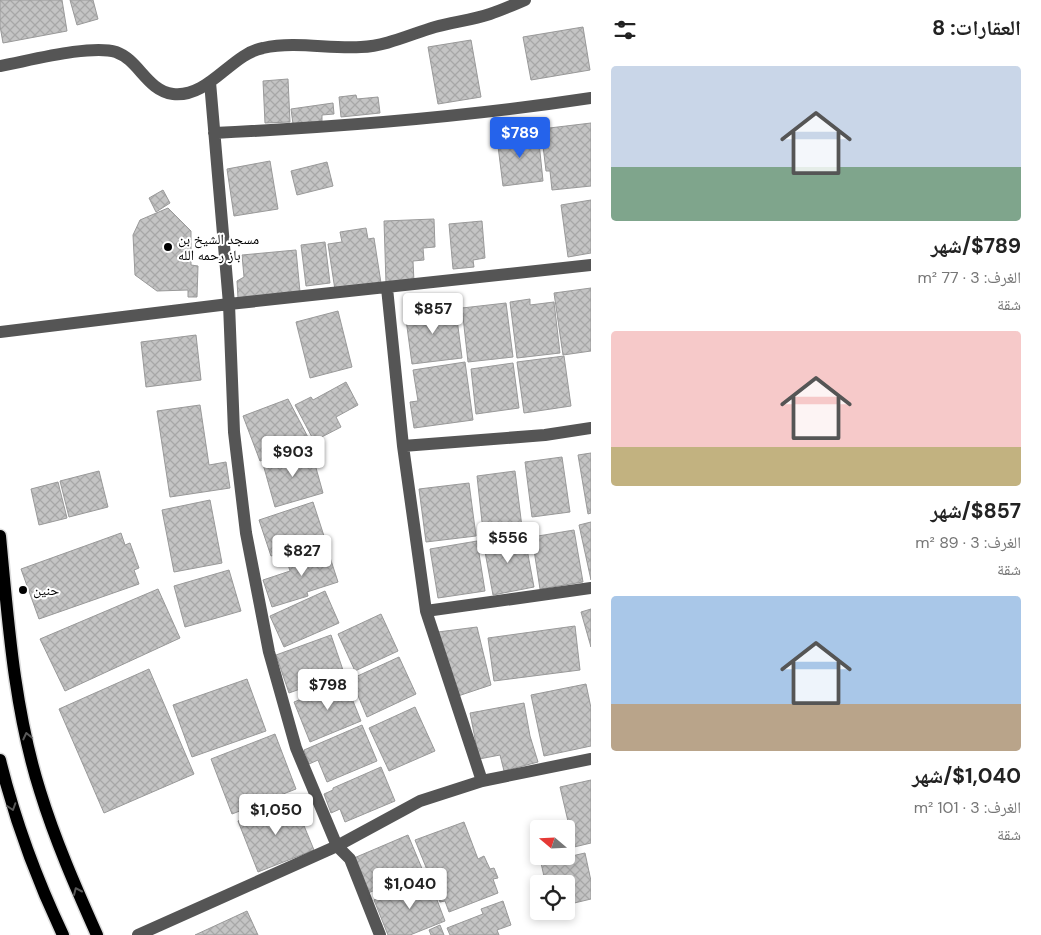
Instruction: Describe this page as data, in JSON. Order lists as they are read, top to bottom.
{
  "places": ["مسجد الشيخ بن باز رحمه الله", "حنين"],
  "north": "left",
  "page": {
    "heading": "العقارات: 8",
    "list": [
      {
        "name": "$789/شهر",
        "note": "الغرف: 3 · 77 m² · شقة"
      },
      {
        "name": "$857/شهر",
        "note": "الغرف: 3 · 89 m² · شقة"
      },
      {
        "name": "$1,040/شهر",
        "note": "الغرف: 3 · 101 m² · شقة"
      }
    ],
    "price": [
      "$789",
      "$857",
      "$903",
      "$556",
      "$827",
      "$798",
      "$1,050",
      "$1,040"
    ]
  }
}
